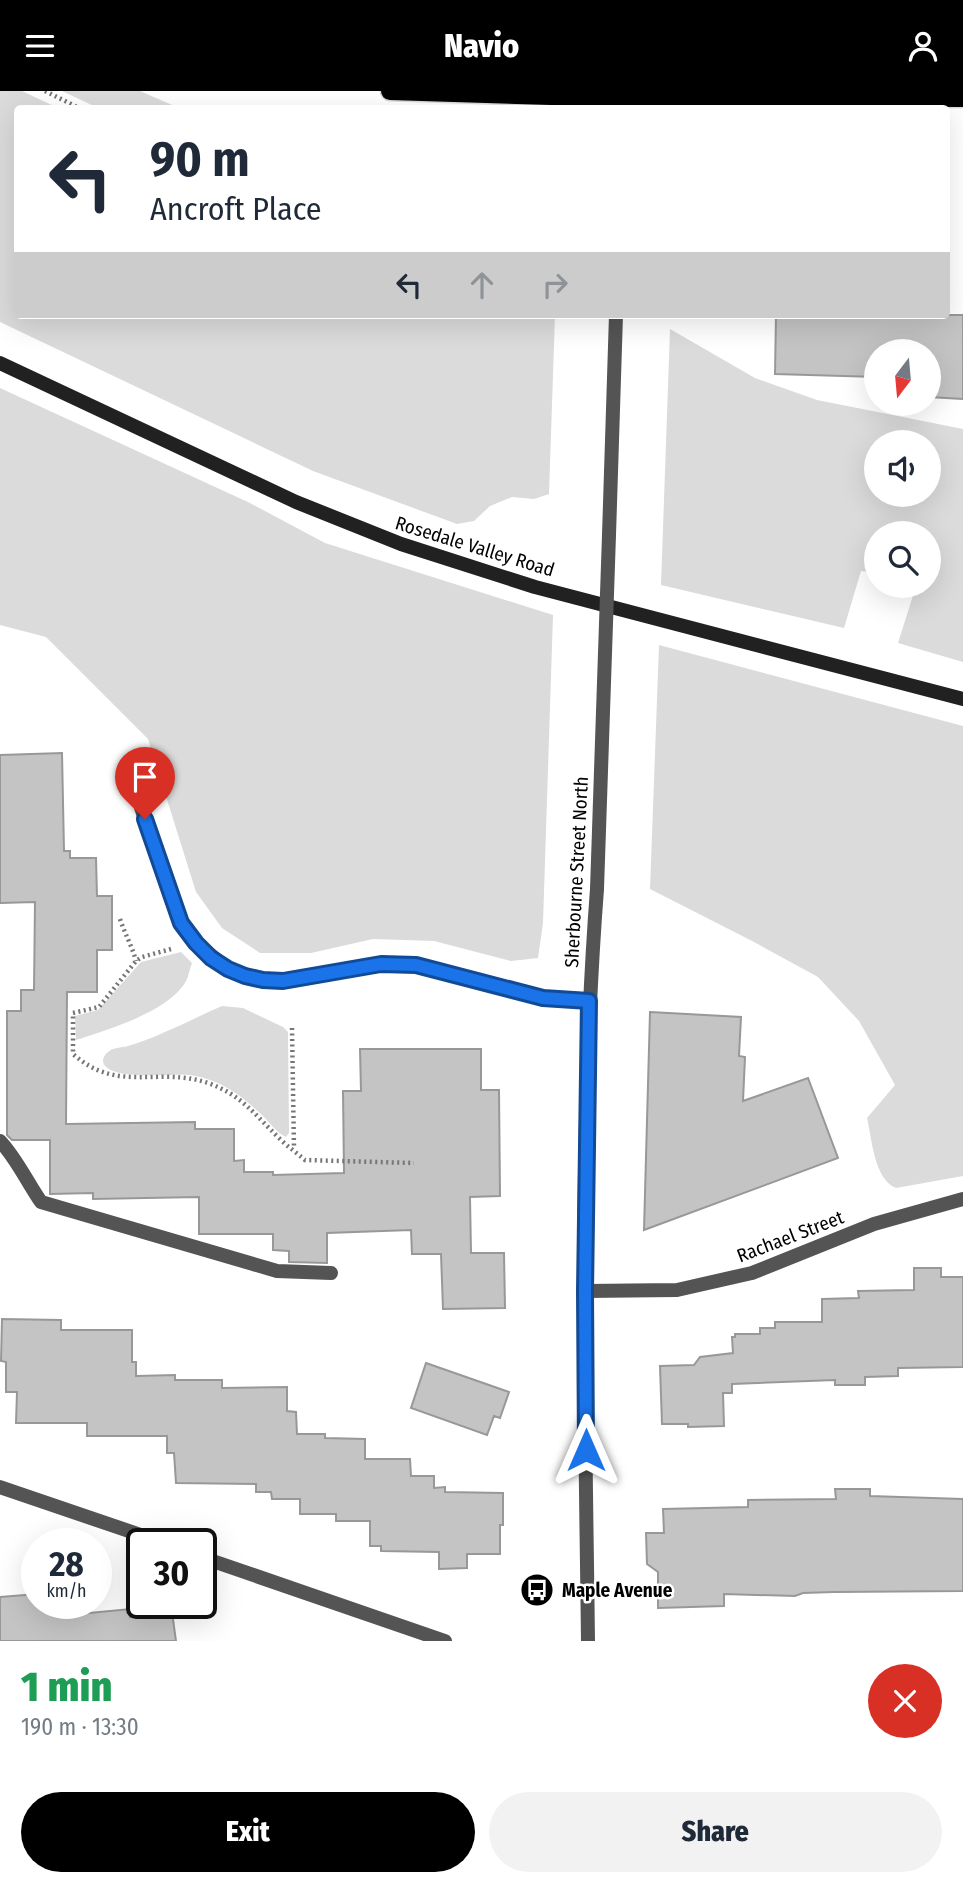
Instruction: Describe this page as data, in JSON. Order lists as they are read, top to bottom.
{
  "streets": {
    "street": ["Rosedale Valley Road", "Sherbourne Street North", "Rachael Street"]
  },
  "crossings": [
    ["Sherbourne Street North", "Rachael Street"]
  ],
  "places": {
    "bus stop": ["Maple Avenue"]
  },
  "north": "bottom",
  "page": {
    "header": "Navio",
    "turn": ["90 m", "Ancroft Place"],
    "speed": "28 km/h",
    "limit": "30",
    "heading": ["1 min", "190 m · 13:30"],
    "buttons": ["Exit", "Share"]
  }
}
